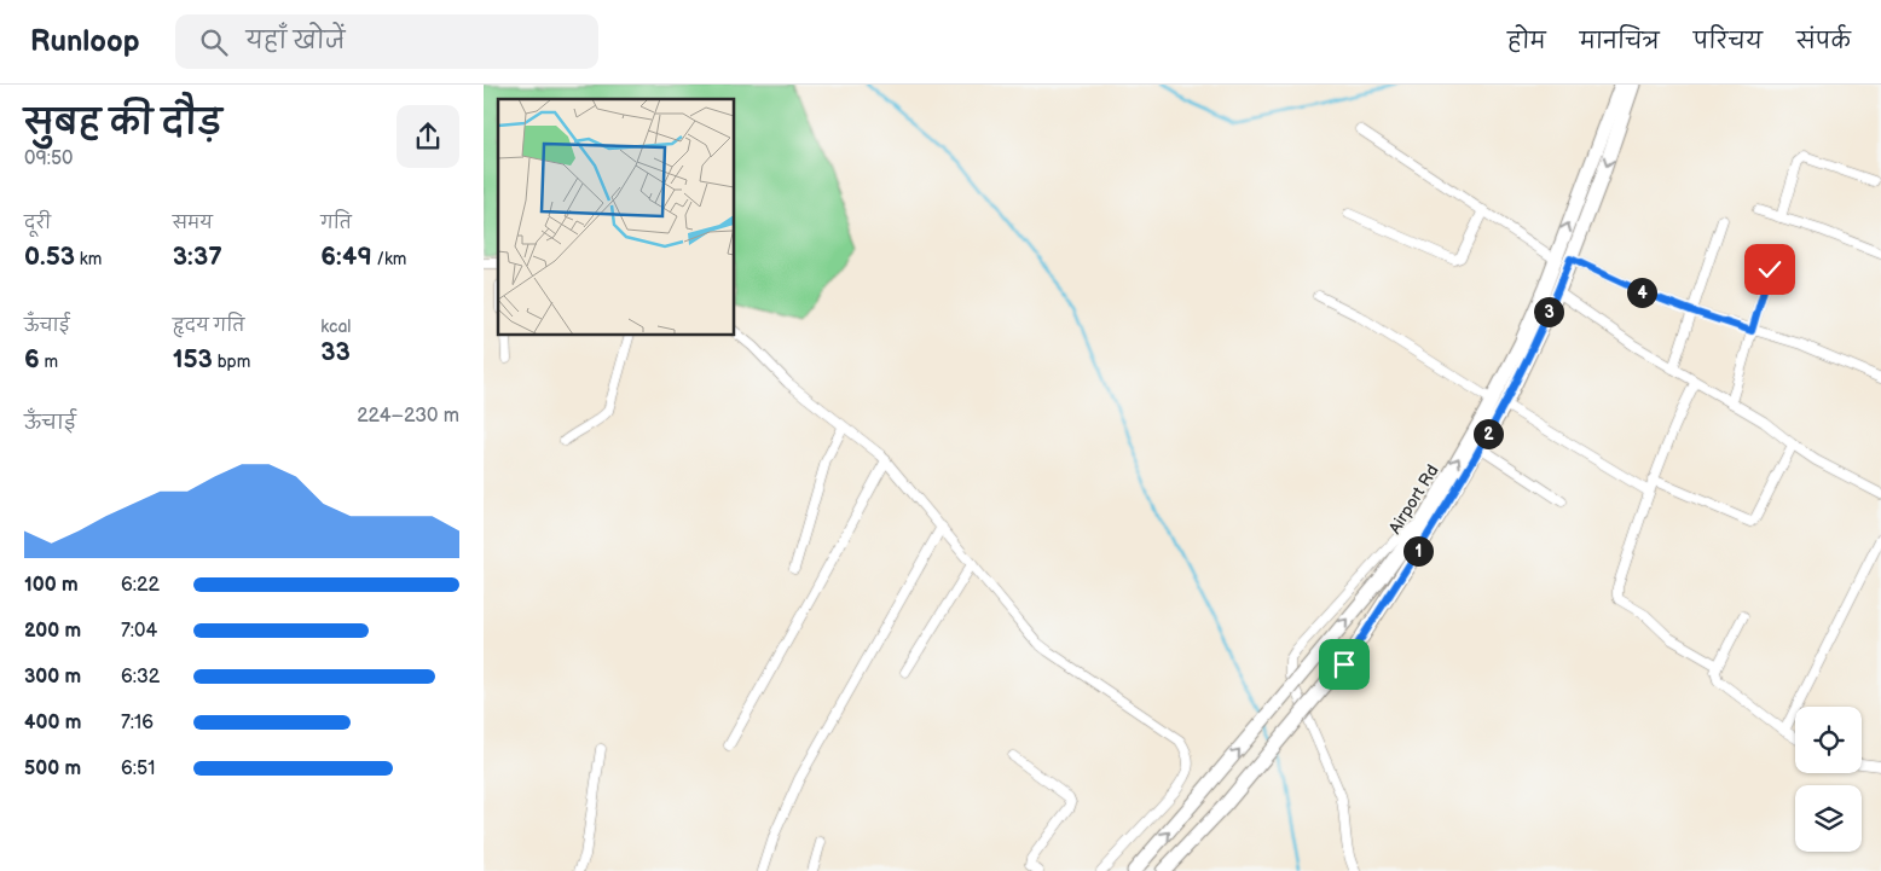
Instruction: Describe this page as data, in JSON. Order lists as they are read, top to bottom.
{
  "streets": {
    "main road": ["Airport Rd"]
  },
  "page": {
    "header": "Runloop",
    "search": "यहाँ खोजें",
    "nav": [
      "होम",
      "मानचित्र",
      "परिचय",
      "संपर्क"
    ],
    "heading": ["सुबह की दौड़", "09:50"],
    "stats": [
      ["दूरी", "0.53 km"],
      ["समय", "3:37"],
      ["गति", "6:49 /km"],
      ["ऊँचाई", "6 m"],
      ["हृदय गति", "153 bpm"],
      ["kcal", "33"]
    ],
    "pins": [
      "4",
      "3",
      "2",
      "1"
    ],
    "chart": ["ऊँचाई", "224–230 m"],
    "list": [
      {
        "name": "100 m",
        "note": "6:22"
      },
      {
        "name": "200 m",
        "note": "7:04"
      },
      {
        "name": "300 m",
        "note": "6:32"
      },
      {
        "name": "400 m",
        "note": "7:16"
      },
      {
        "name": "500 m",
        "note": "6:51"
      }
    ]
  }
}
